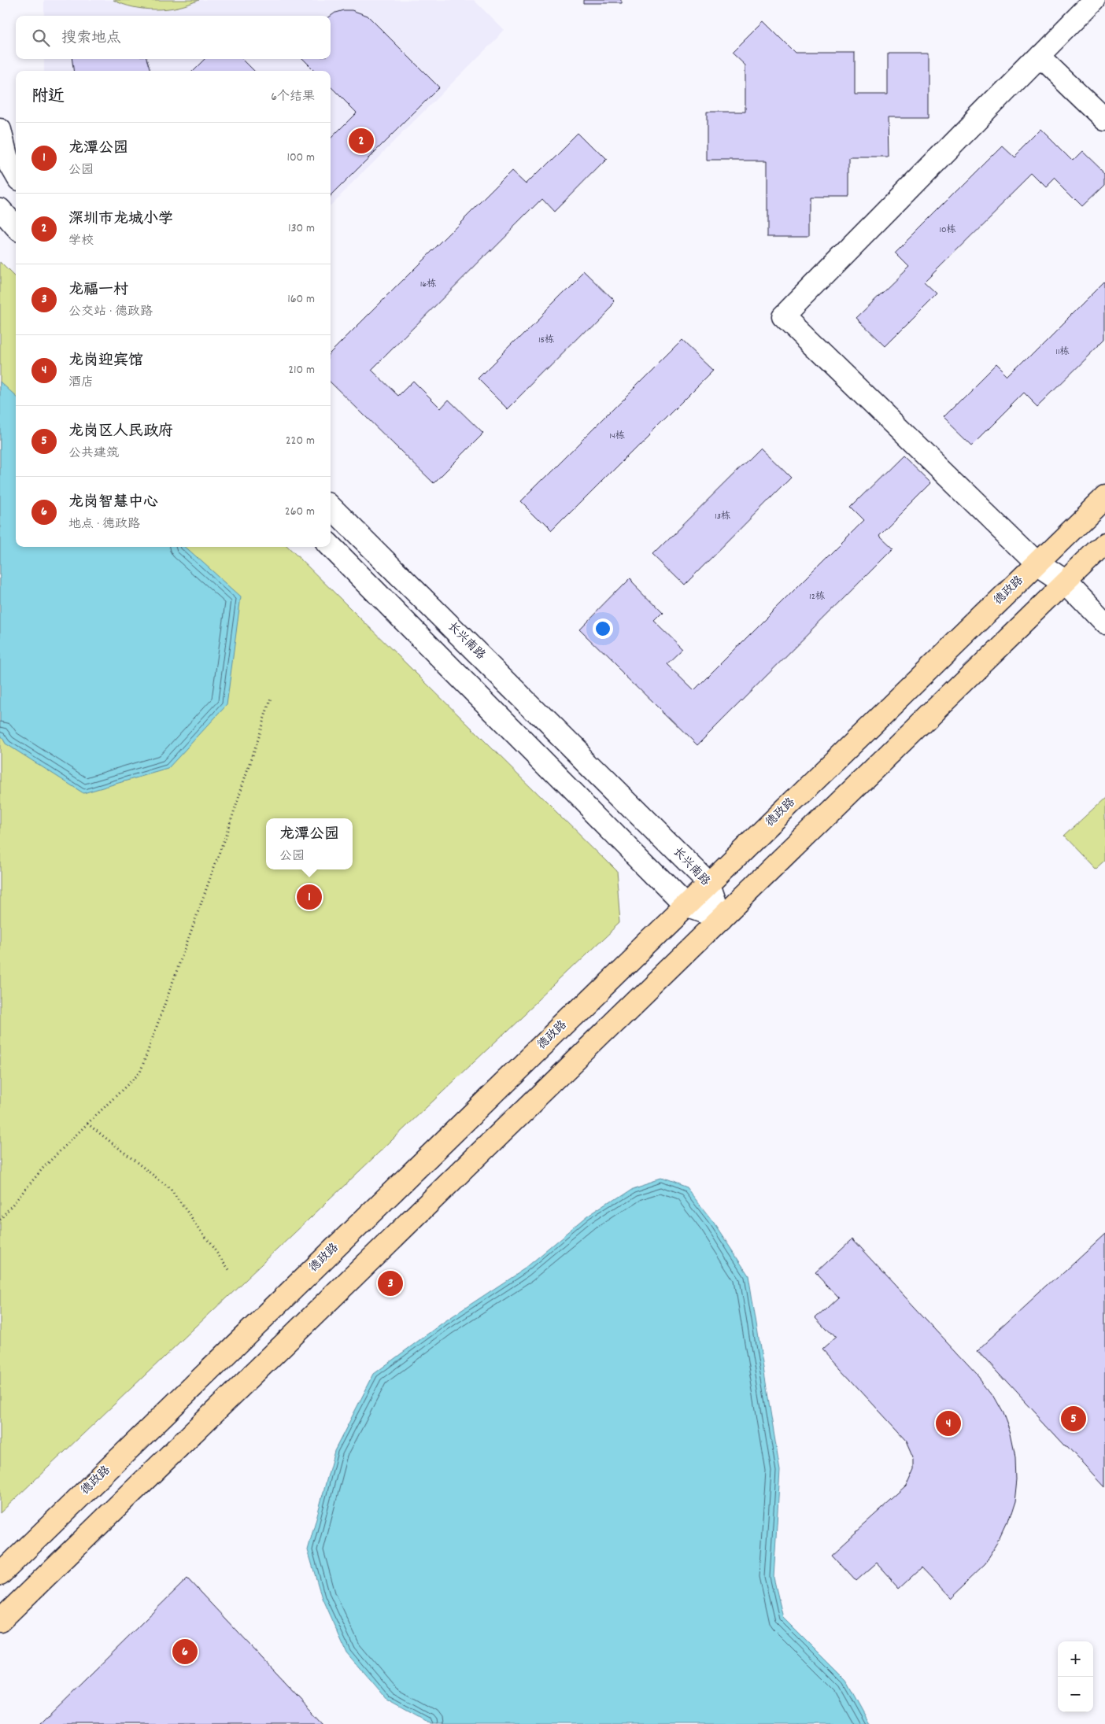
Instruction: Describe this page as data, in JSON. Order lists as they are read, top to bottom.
{
  "streets": {
    "main road": ["德政路"],
    "street": ["长兴南路"]
  },
  "crossings": [
    ["德政路", "长兴南路"]
  ],
  "house_numbers": [
    "10栋",
    "16栋",
    "15栋",
    "11栋",
    "14栋",
    "13栋",
    "12栋"
  ],
  "page": {
    "search": "搜索地点",
    "heading": ["附近", "6个结果"],
    "list": [
      {
        "mark": "1",
        "name": "龙潭公园",
        "note": "公园",
        "value": "100 m"
      },
      {
        "mark": "2",
        "name": "深圳市龙城小学",
        "note": "学校",
        "value": "130 m"
      },
      {
        "mark": "3",
        "name": "龙福一村",
        "note": "公交站 · 德政路",
        "value": "160 m"
      },
      {
        "mark": "4",
        "name": "龙岗迎宾馆",
        "note": "酒店",
        "value": "210 m"
      },
      {
        "mark": "5",
        "name": "龙岗区人民政府",
        "note": "公共建筑",
        "value": "220 m"
      },
      {
        "mark": "6",
        "name": "龙岗智慧中心",
        "note": "地点 · 德政路",
        "value": "260 m"
      }
    ],
    "pins": [
      "2",
      "1",
      "3",
      "5",
      "4",
      "6"
    ],
    "popup": ["龙潭公园", "公园"],
    "map_buttons": ["+", "−"]
  }
}
